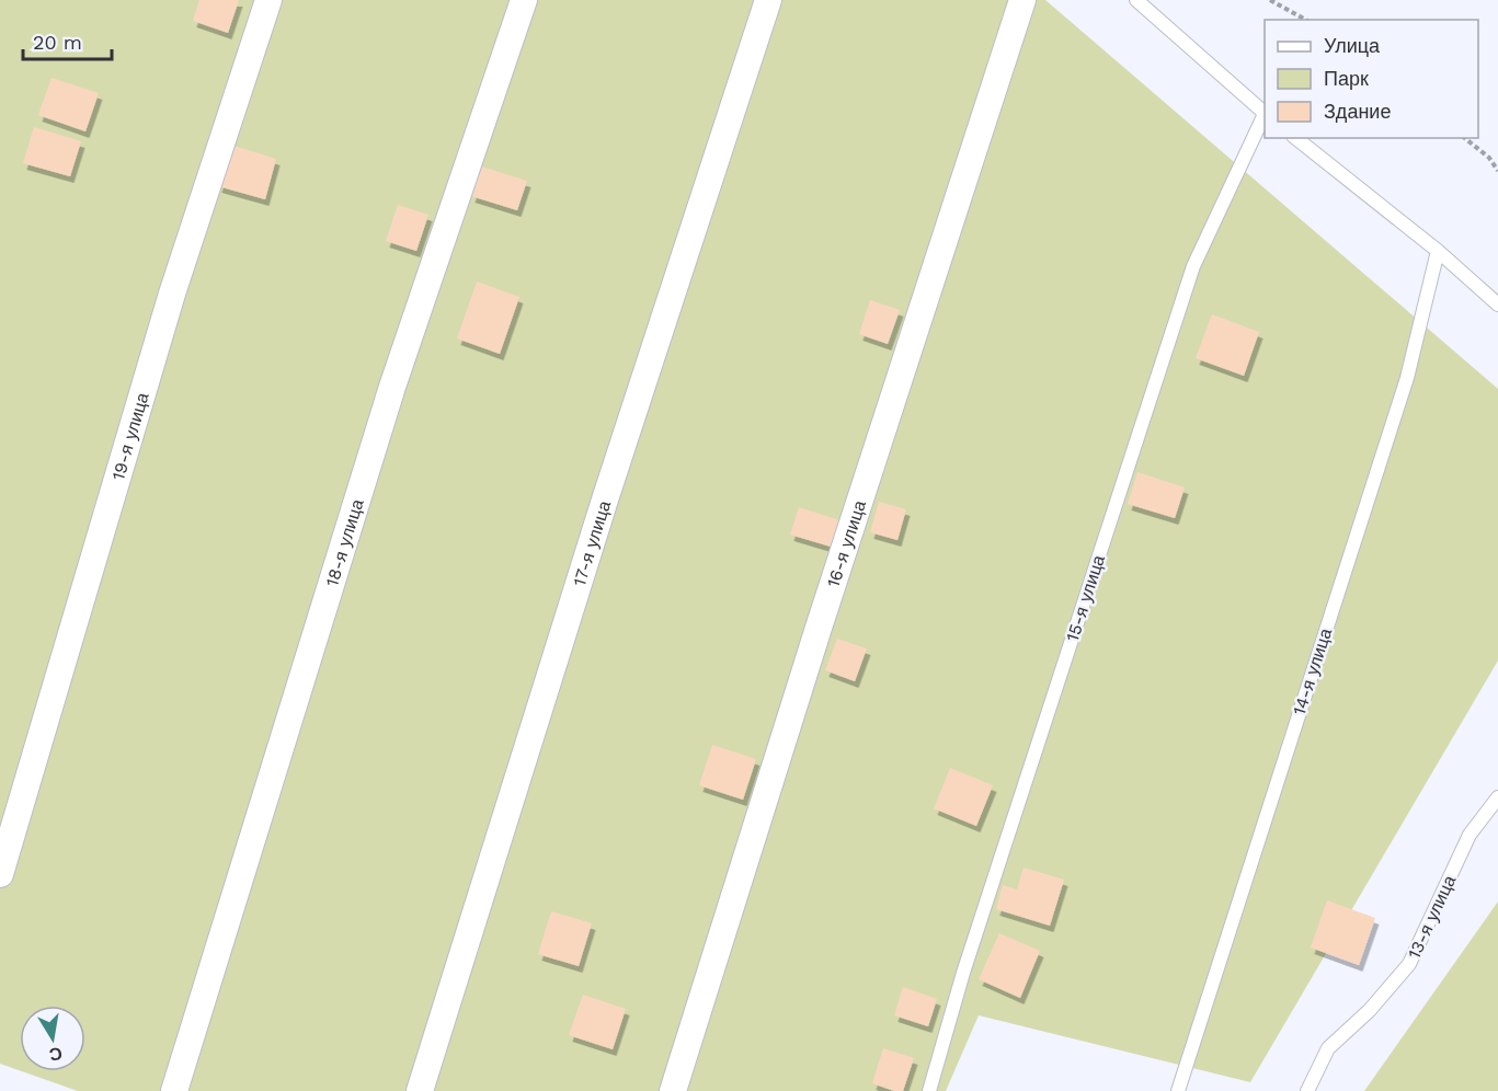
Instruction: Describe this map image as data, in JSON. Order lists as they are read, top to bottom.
{
  "streets": {
    "street": [
      "19-я улица",
      "18-я улица",
      "17-я улица",
      "16-я улица"
    ],
    "lane": ["15-я улица", "14-я улица", "13-я улица"]
  },
  "legend": ["Улица", "Парк", "Здание"],
  "scale_bar": "20 m",
  "north": "bottom"
}
